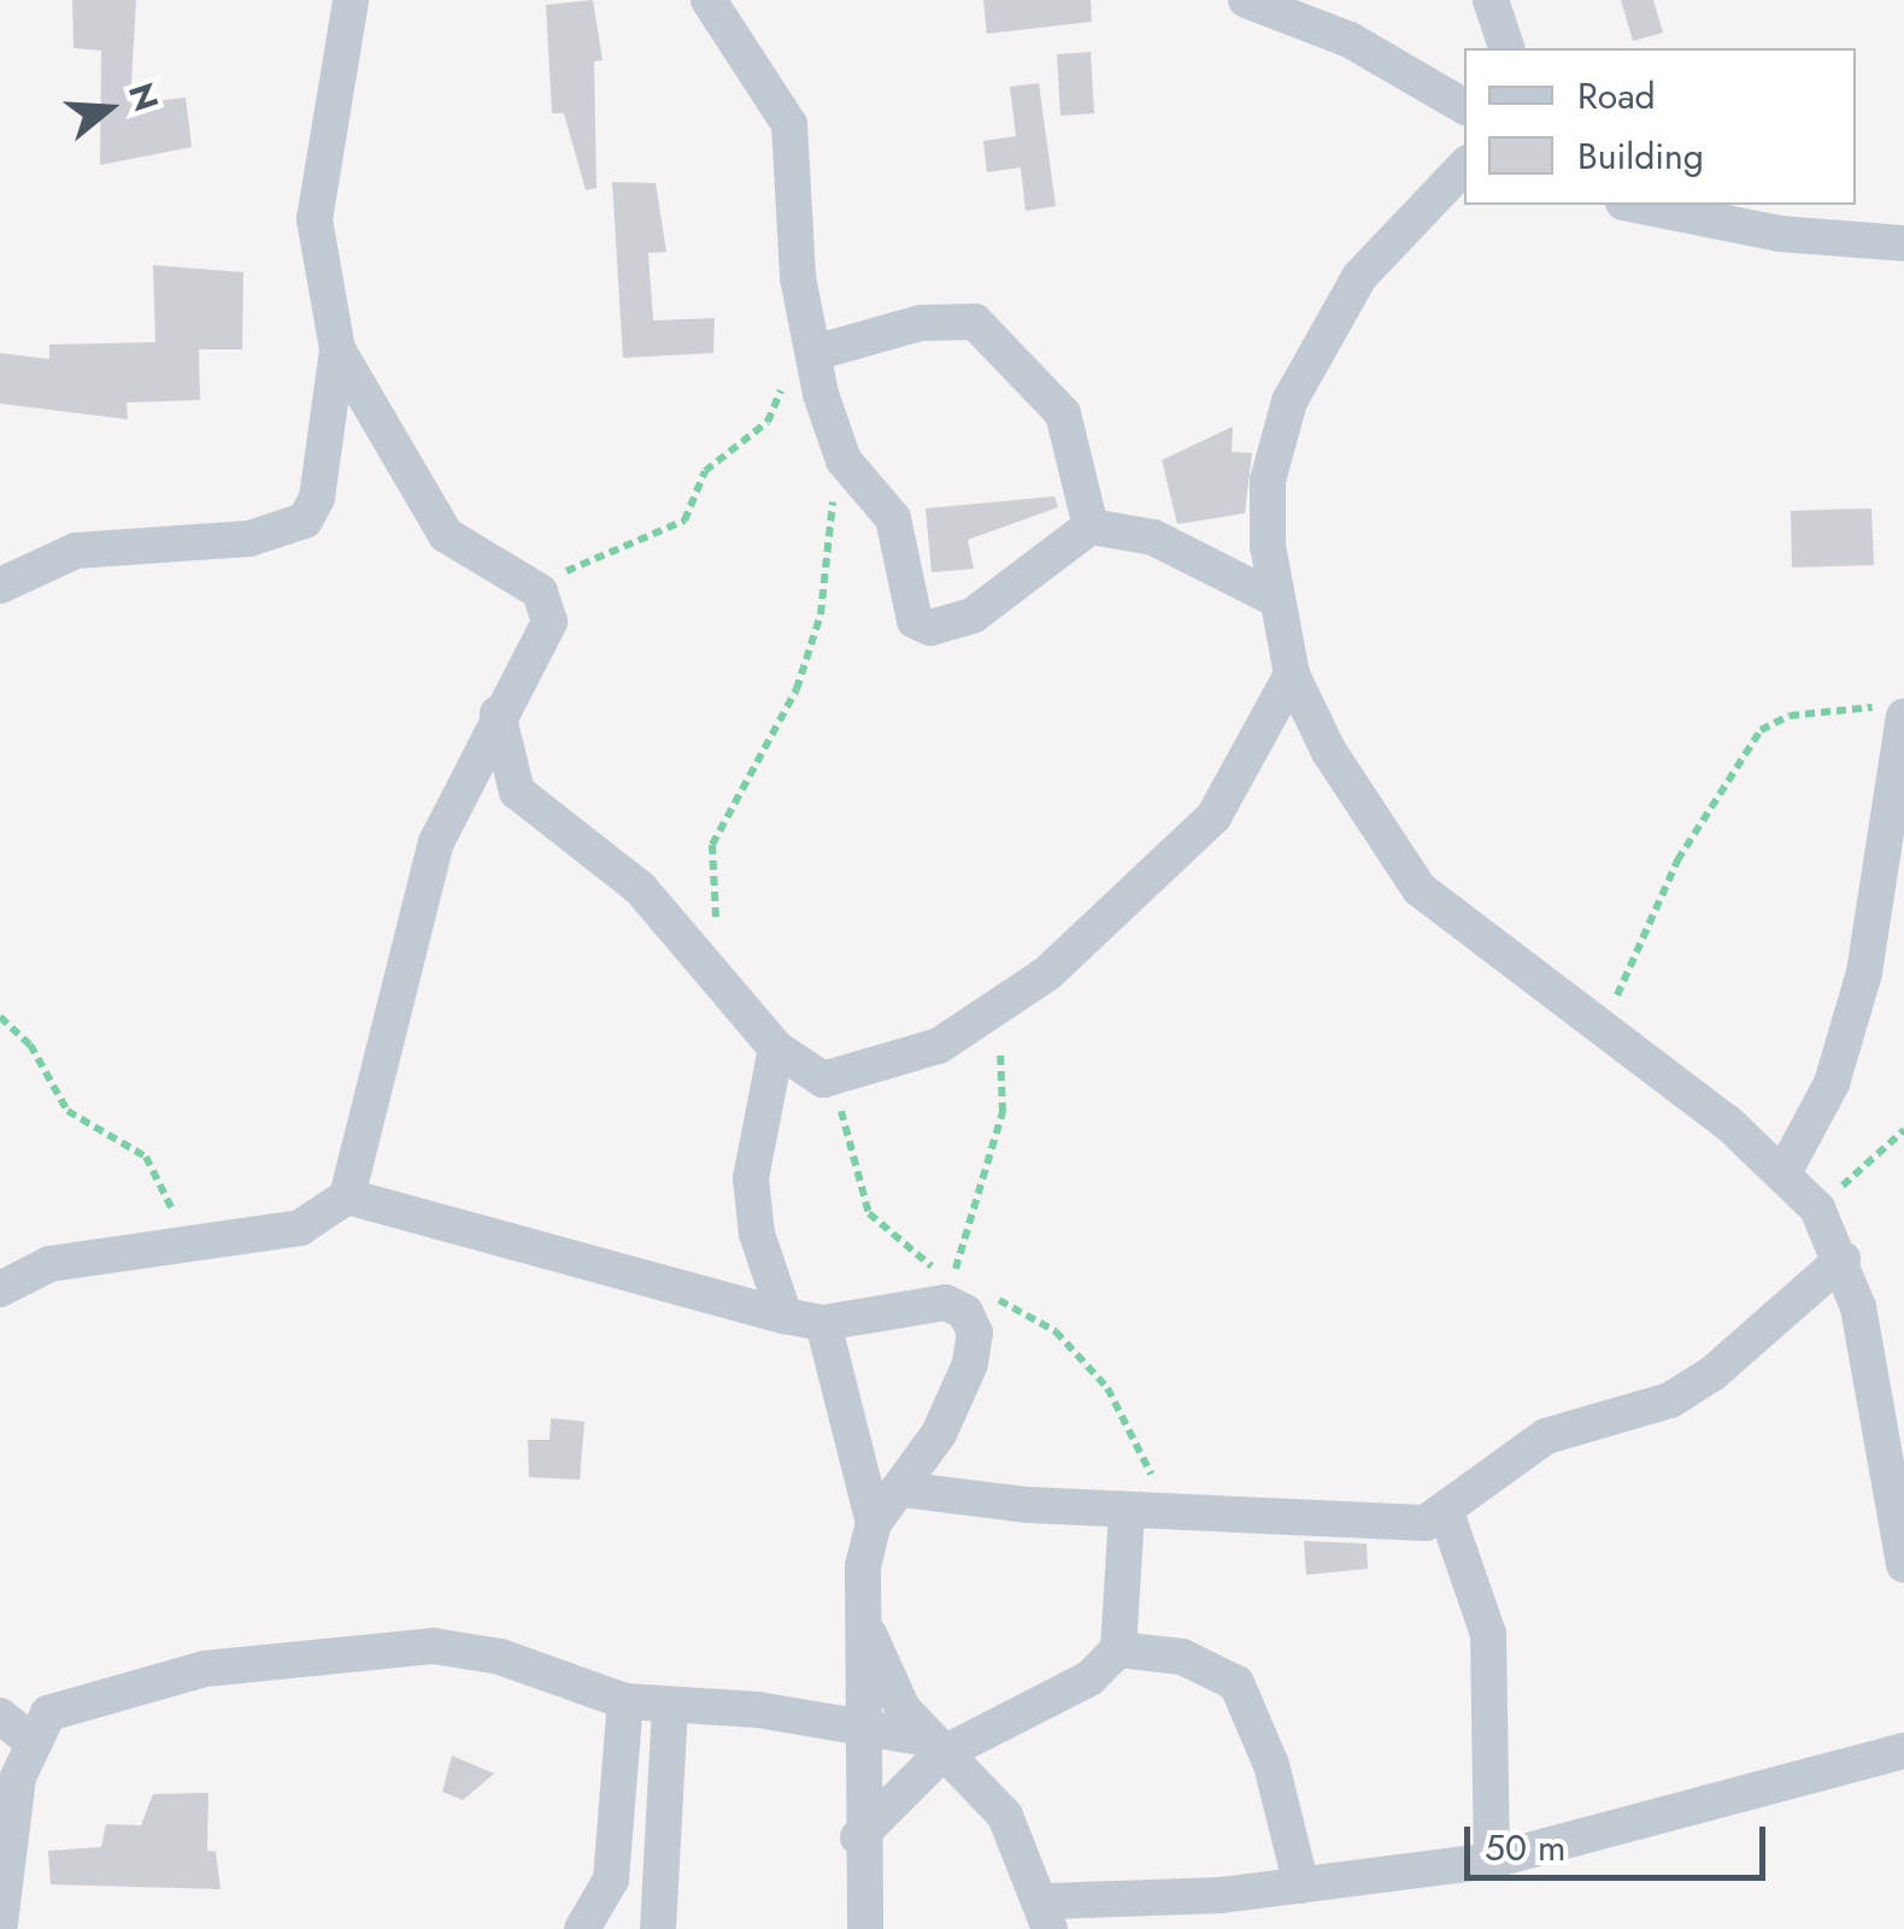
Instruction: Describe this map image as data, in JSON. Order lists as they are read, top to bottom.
{
  "legend": ["Road", "Building"],
  "scale_bar": "50 m",
  "north": "right"
}
